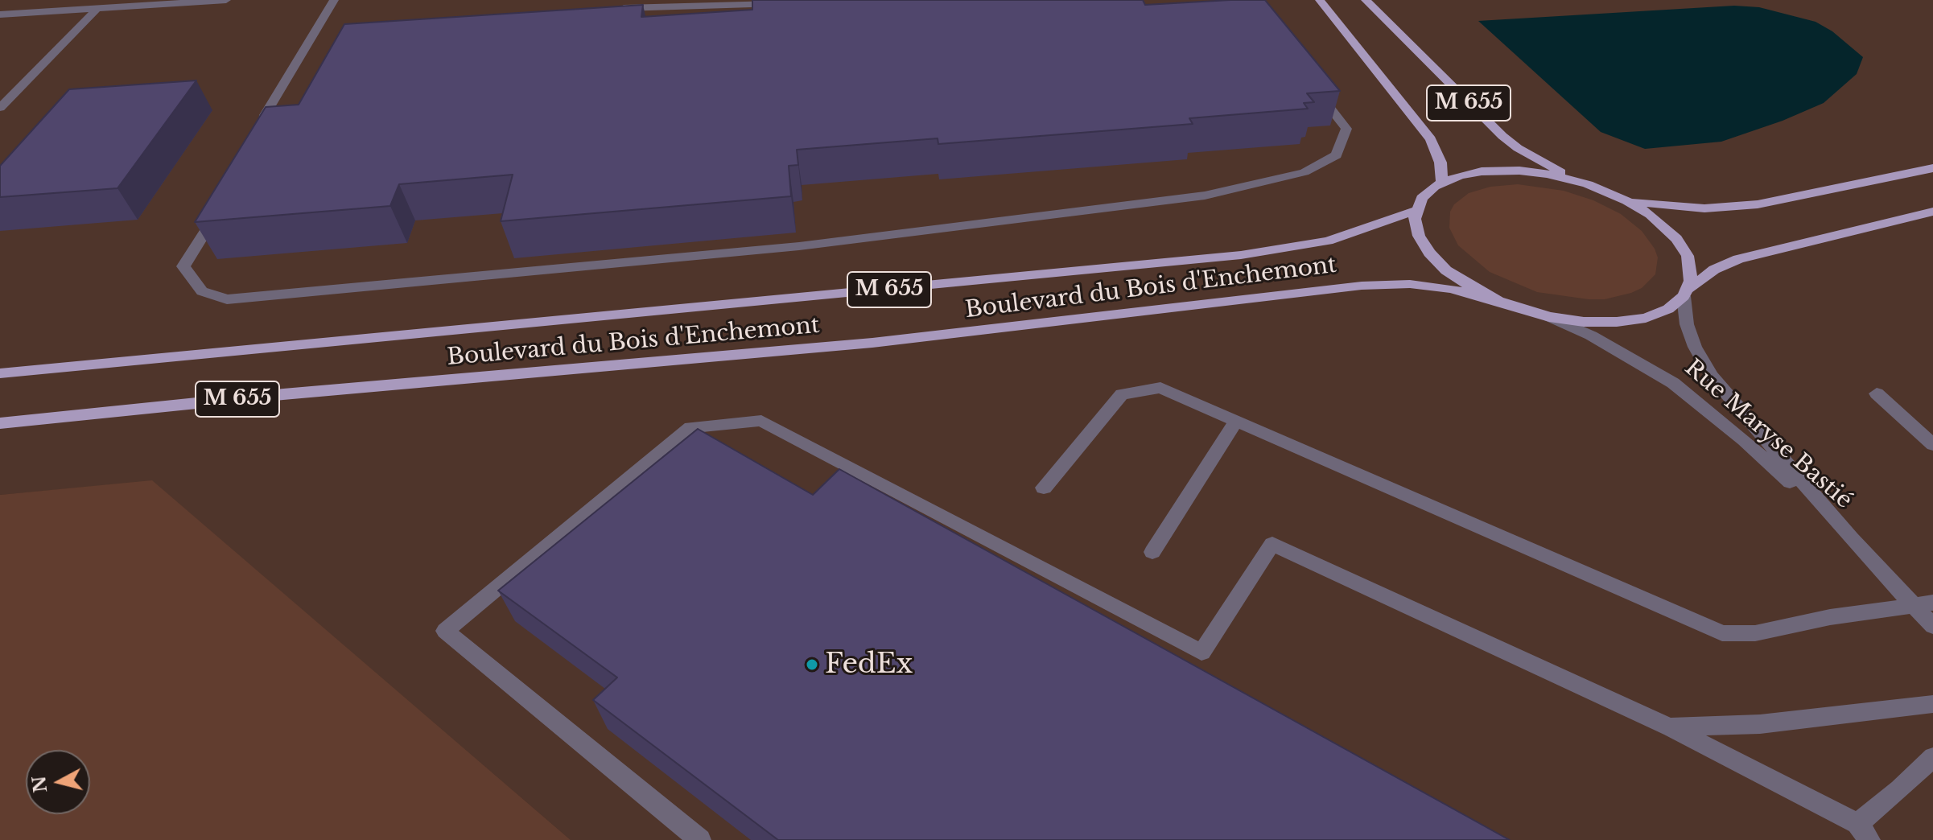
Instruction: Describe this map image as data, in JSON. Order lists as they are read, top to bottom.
{
  "streets": {
    "main road": ["M 655", "Boulevard du Bois d'Enchemont"],
    "street": ["Rue Maryse Bastié"]
  },
  "places": ["FedEx"],
  "north": "left"
}
